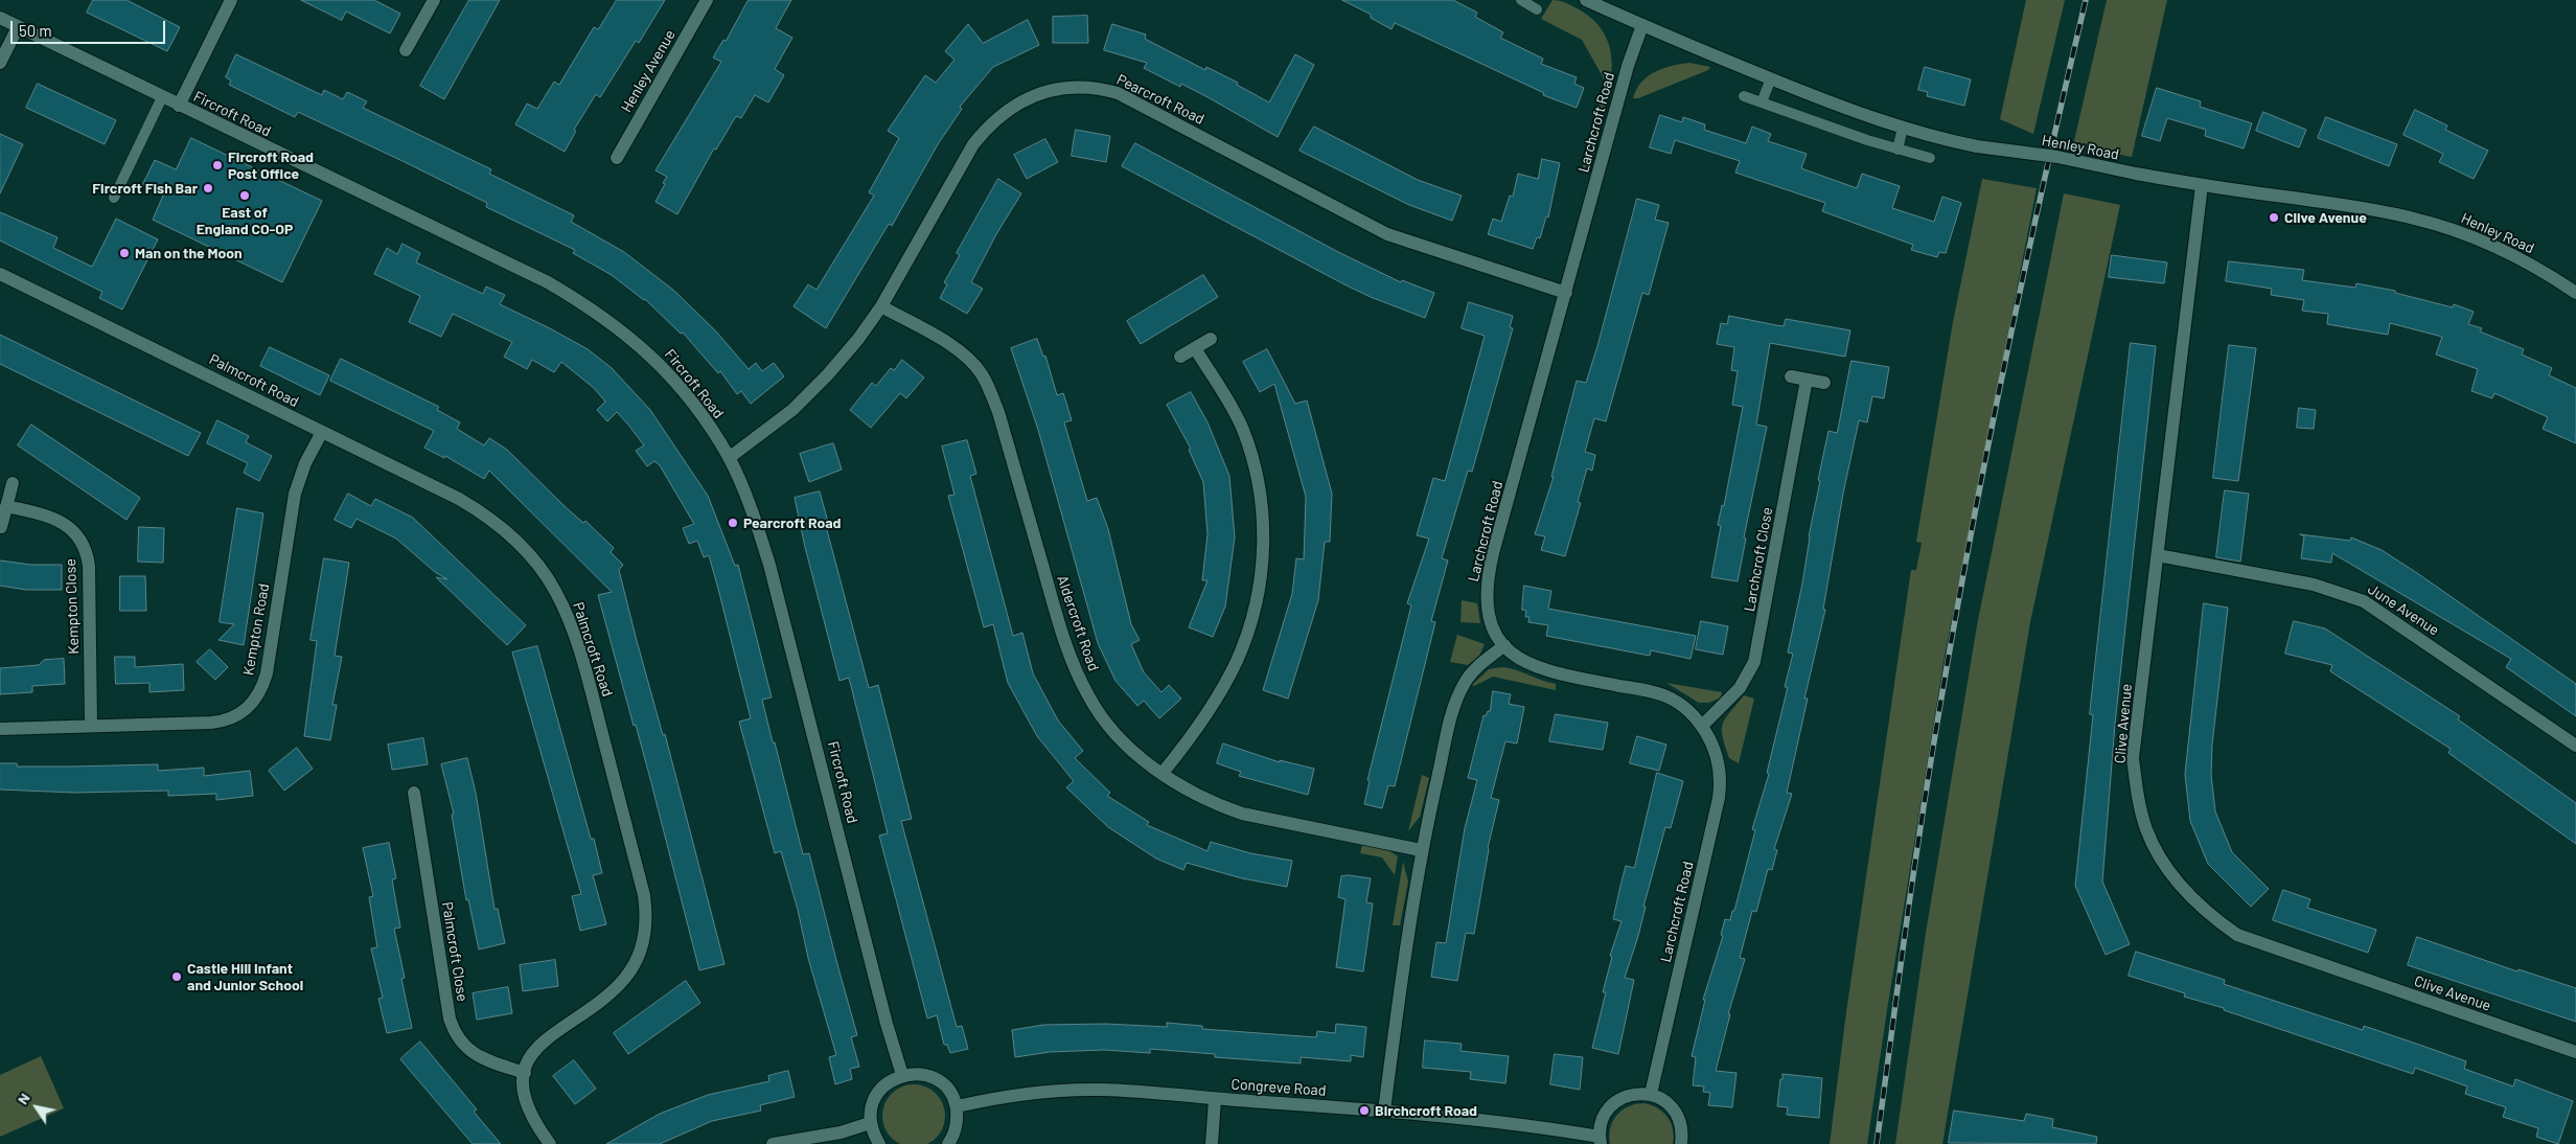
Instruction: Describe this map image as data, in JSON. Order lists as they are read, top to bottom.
{
  "streets": {
    "street": [
      "Henley Avenue",
      "Pearcroft Road",
      "Fircroft Road",
      "Larchcroft Road",
      "Henley Road",
      "Palmcroft Road",
      "Larchcroft Close",
      "Kempton Close",
      "June Avenue",
      "Aldercroft Road",
      "Kempton Road",
      "Clive Avenue",
      "Palmcroft Close",
      "Congreve Road"
    ]
  },
  "crossings": [
    ["Pearcroft Road", "Fircroft Road"],
    ["Pearcroft Road", "Larchcroft Road"],
    ["Pearcroft Road", "Aldercroft Road"],
    ["Larchcroft Road", "Henley Road"],
    ["Larchcroft Road", "Larchcroft Close"],
    ["Henley Road", "Clive Avenue"],
    ["Palmcroft Road", "Kempton Road"],
    ["Palmcroft Road", "Palmcroft Close"],
    ["Kempton Close", "Kempton Road"],
    ["June Avenue", "Clive Avenue"]
  ],
  "places": [
    "Fircroft Road Post Office",
    "Fircroft Fish Bar",
    "East of England CO-OP",
    "Clive Avenue",
    "Man on the Moon",
    "Pearcroft Road",
    "Castle Hill Infant and Junior School",
    "Birchcroft Road"
  ],
  "scale_bar": "50 m",
  "north": "top left"
}
